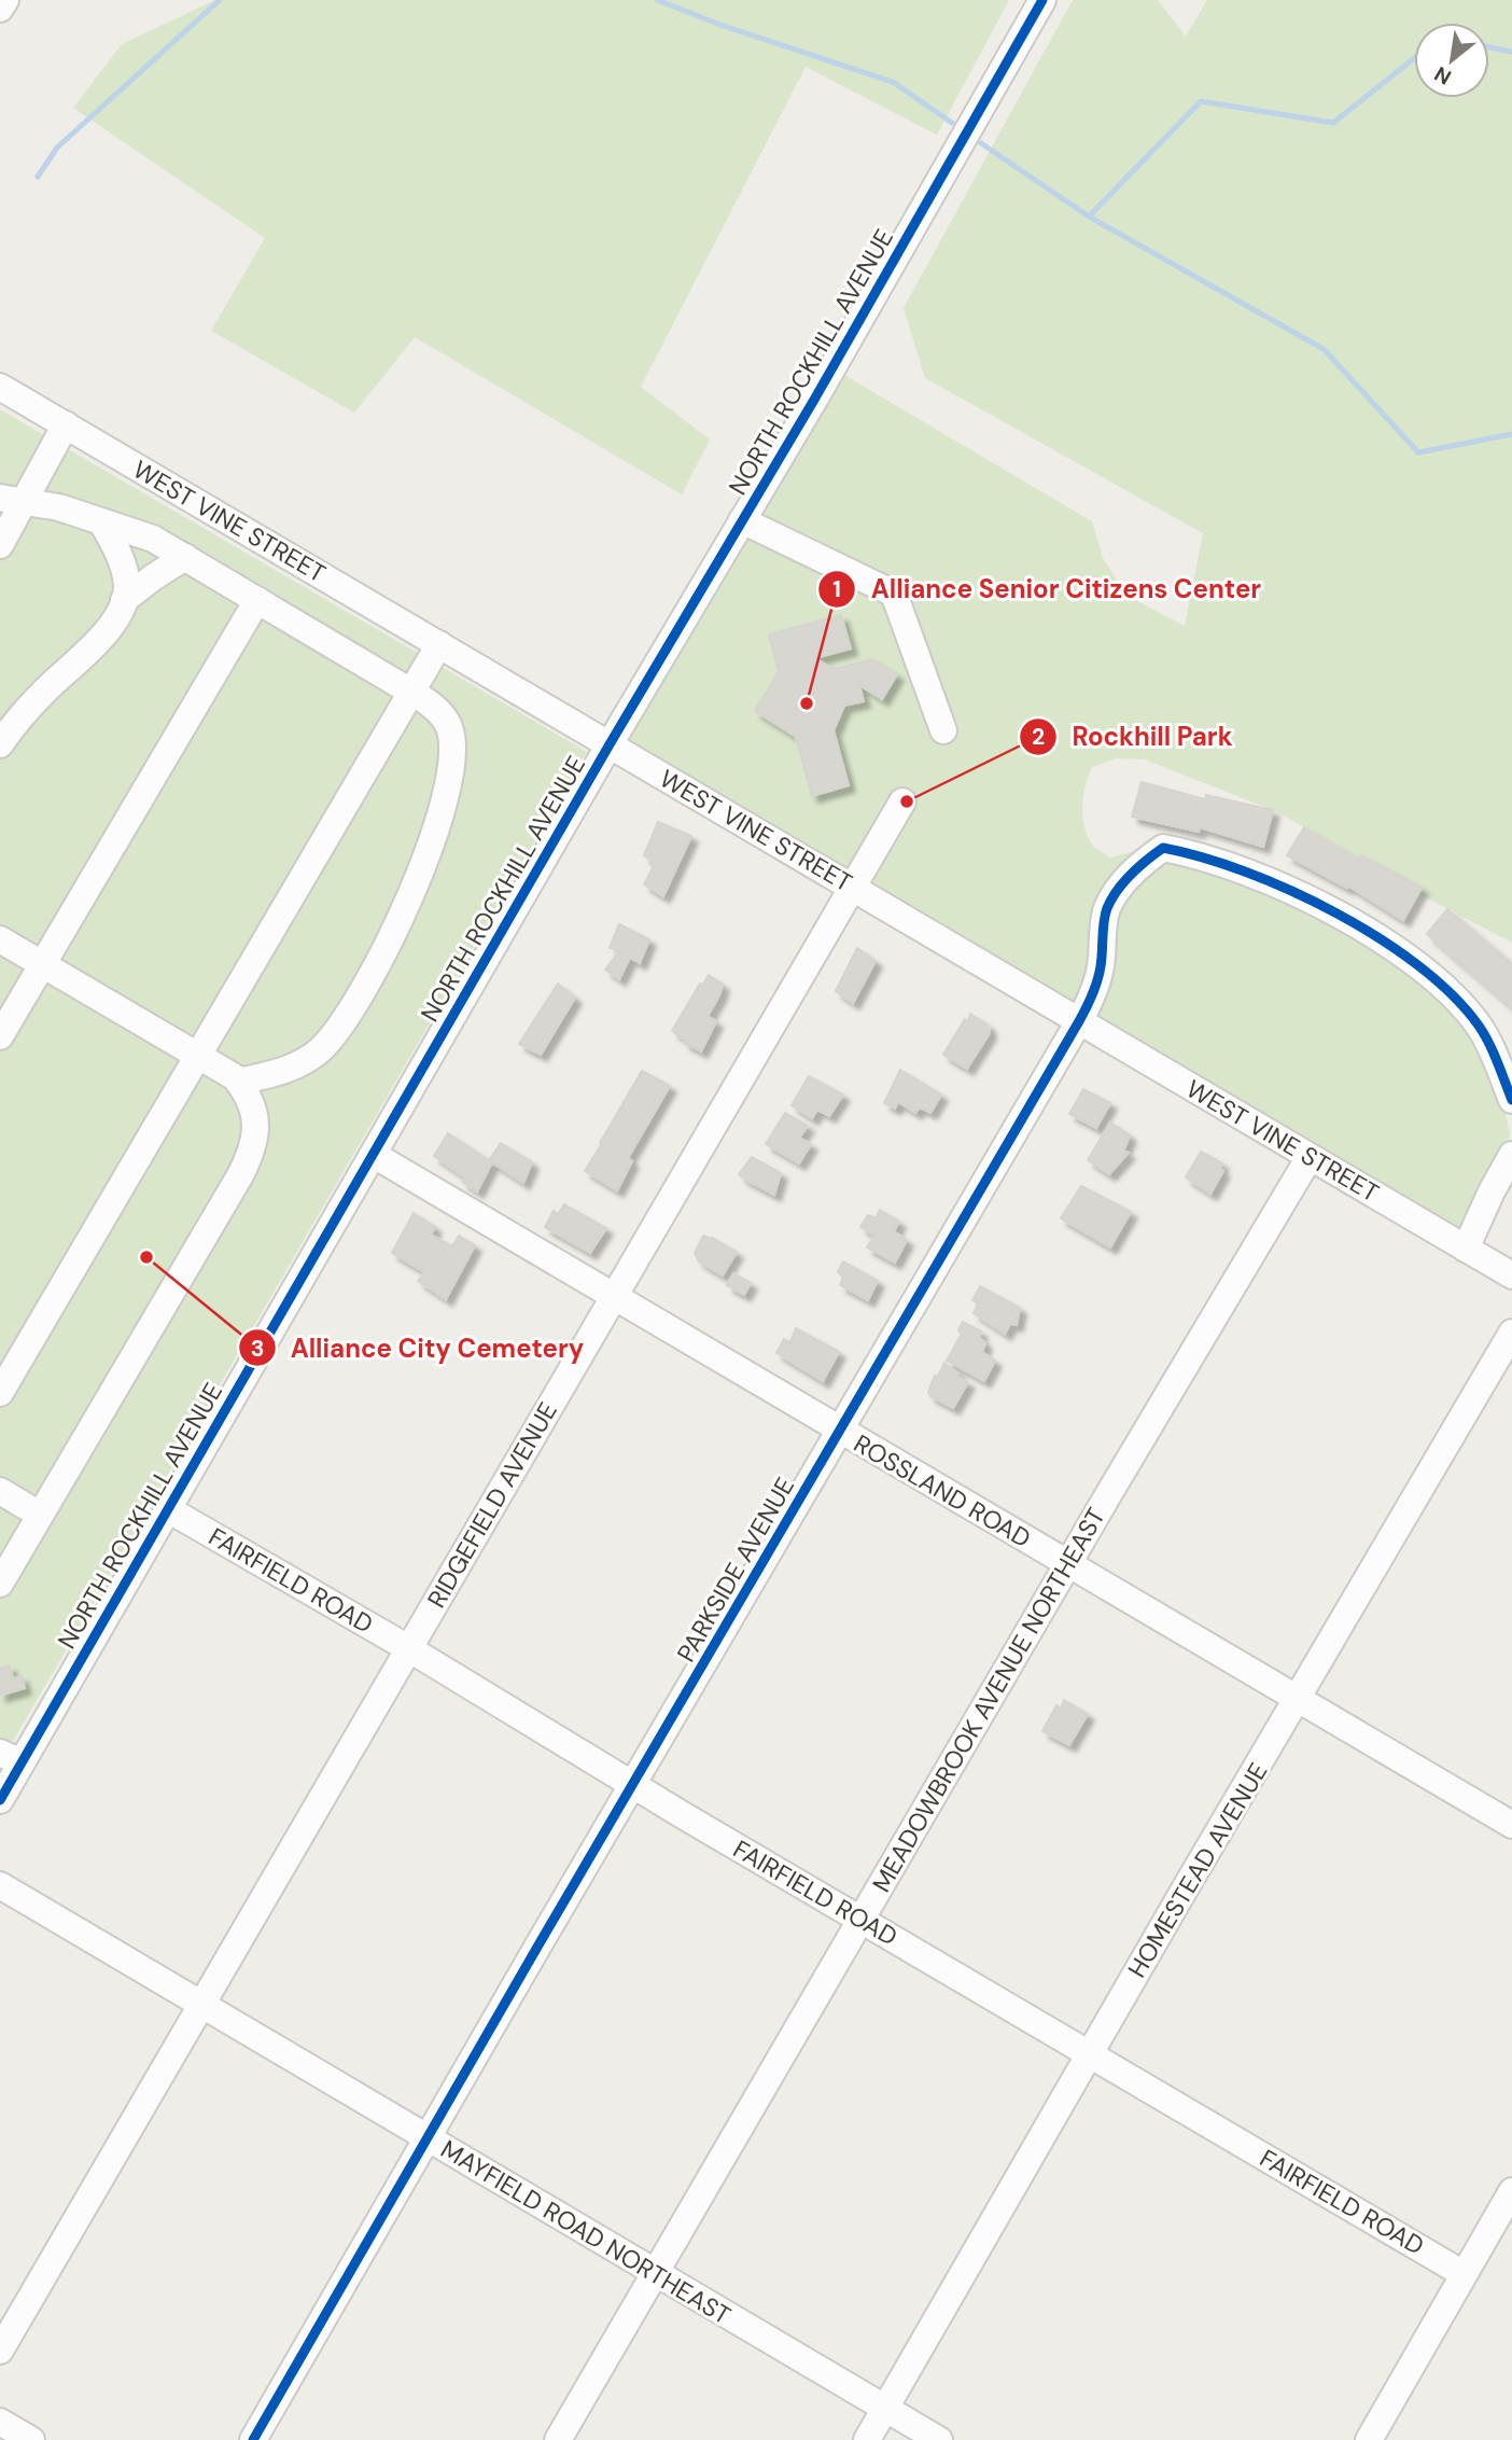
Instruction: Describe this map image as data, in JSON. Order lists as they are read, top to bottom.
{
  "streets": {
    "street": [
      "NORTH ROCKHILL AVENUE",
      "WEST VINE STREET",
      "ROSSLAND ROAD",
      "RIDGEFIELD AVENUE",
      "PARKSIDE AVENUE",
      "FAIRFIELD ROAD",
      "MEADOWBROOK AVENUE NORTHEAST",
      "HOMESTEAD AVENUE",
      "MAYFIELD ROAD NORTHEAST"
    ]
  },
  "crossings": [
    ["NORTH ROCKHILL AVENUE", "WEST VINE STREET"],
    ["NORTH ROCKHILL AVENUE", "ROSSLAND ROAD"],
    ["NORTH ROCKHILL AVENUE", "FAIRFIELD ROAD"],
    ["WEST VINE STREET", "RIDGEFIELD AVENUE"],
    ["WEST VINE STREET", "PARKSIDE AVENUE"],
    ["WEST VINE STREET", "MEADOWBROOK AVENUE NORTHEAST"],
    ["ROSSLAND ROAD", "RIDGEFIELD AVENUE"],
    ["ROSSLAND ROAD", "PARKSIDE AVENUE"],
    ["ROSSLAND ROAD", "MEADOWBROOK AVENUE NORTHEAST"],
    ["ROSSLAND ROAD", "HOMESTEAD AVENUE"],
    ["RIDGEFIELD AVENUE", "FAIRFIELD ROAD"],
    ["RIDGEFIELD AVENUE", "MAYFIELD ROAD NORTHEAST"],
    ["PARKSIDE AVENUE", "FAIRFIELD ROAD"],
    ["PARKSIDE AVENUE", "MAYFIELD ROAD NORTHEAST"],
    ["FAIRFIELD ROAD", "MEADOWBROOK AVENUE NORTHEAST"],
    ["FAIRFIELD ROAD", "HOMESTEAD AVENUE"],
    ["MEADOWBROOK AVENUE NORTHEAST", "MAYFIELD ROAD NORTHEAST"],
    ["HOMESTEAD AVENUE", "MAYFIELD ROAD NORTHEAST"]
  ],
  "places": ["Alliance Senior Citizens Center", "Rockhill Park", "Alliance City Cemetery"],
  "north": "bottom left"
}
